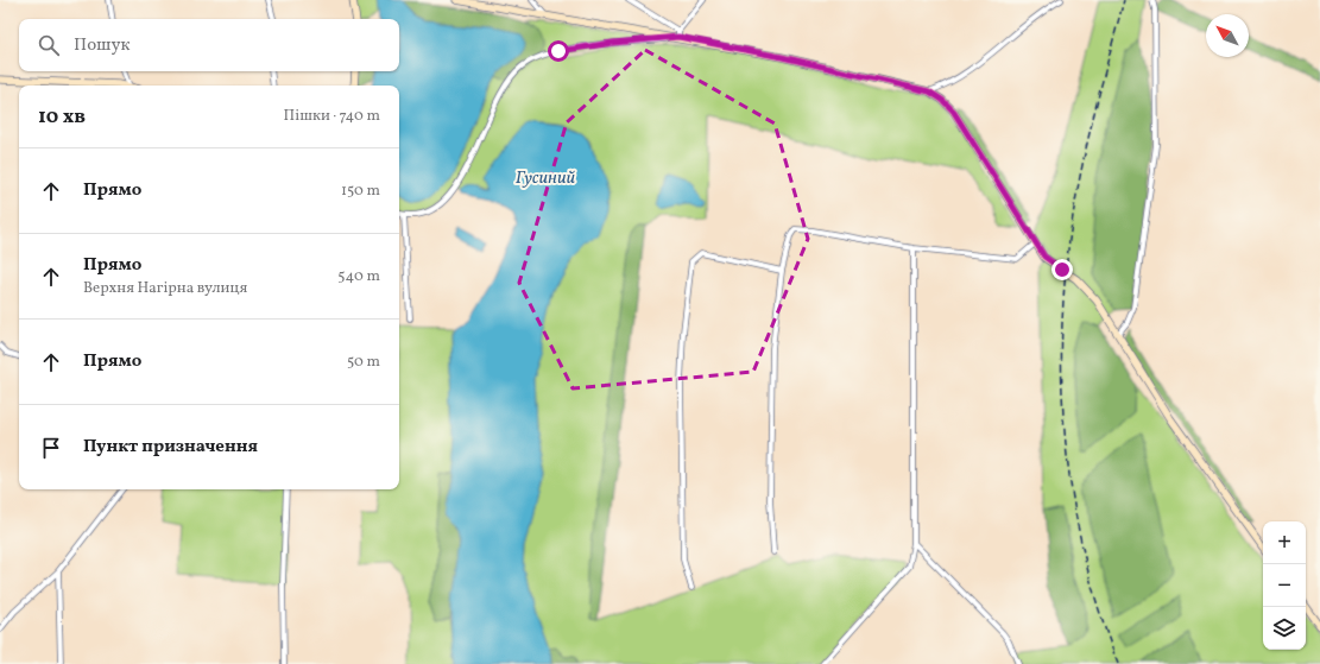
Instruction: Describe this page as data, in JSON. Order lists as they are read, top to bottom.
{
  "water": ["Гусиний"],
  "north": "top left",
  "page": {
    "search": "Пошук",
    "heading": ["10 хв", "Пішки · 740 m"],
    "list": [
      ["Прямо", "150 m"],
      ["Прямо", "Верхня Нагірна вулиця", "540 m"],
      ["Прямо", "50 m"],
      "Пункт призначення"
    ],
    "map_buttons": ["+", "−"]
  }
}
